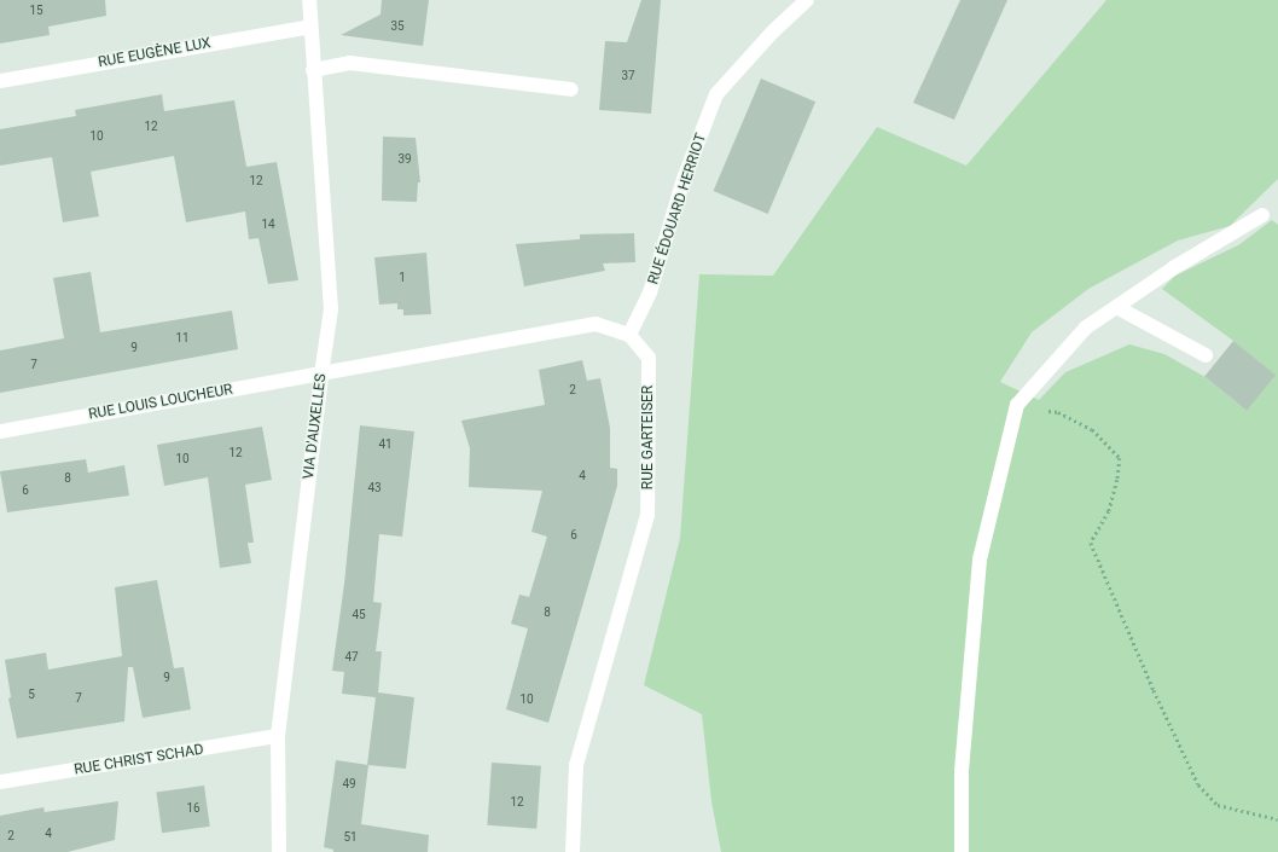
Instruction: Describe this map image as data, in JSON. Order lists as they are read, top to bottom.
{
  "streets": {
    "street": [
      "RUE EUGÈNE LUX",
      "RUE ÉDOUARD HERRIOT",
      "RUE LOUIS LOUCHEUR",
      "VIA D'AUXELLES",
      "RUE GARTEISER",
      "RUE CHRIST SCHAD"
    ]
  },
  "crossings": [
    ["RUE EUGÈNE LUX", "VIA D'AUXELLES"],
    ["RUE ÉDOUARD HERRIOT", "RUE GARTEISER"],
    ["RUE LOUIS LOUCHEUR", "VIA D'AUXELLES"],
    ["VIA D'AUXELLES", "RUE CHRIST SCHAD"]
  ],
  "house_numbers": [
    "15",
    "35",
    "37",
    "12",
    "10",
    "39",
    "12",
    "14",
    "1",
    "11",
    "9",
    "7",
    "2",
    "41",
    "12",
    "10",
    "4",
    "8",
    "43",
    "6",
    "6",
    "8",
    "45",
    "47",
    "9",
    "5",
    "7",
    "10",
    "49",
    "12",
    "16",
    "4",
    "2",
    "51"
  ]
}
